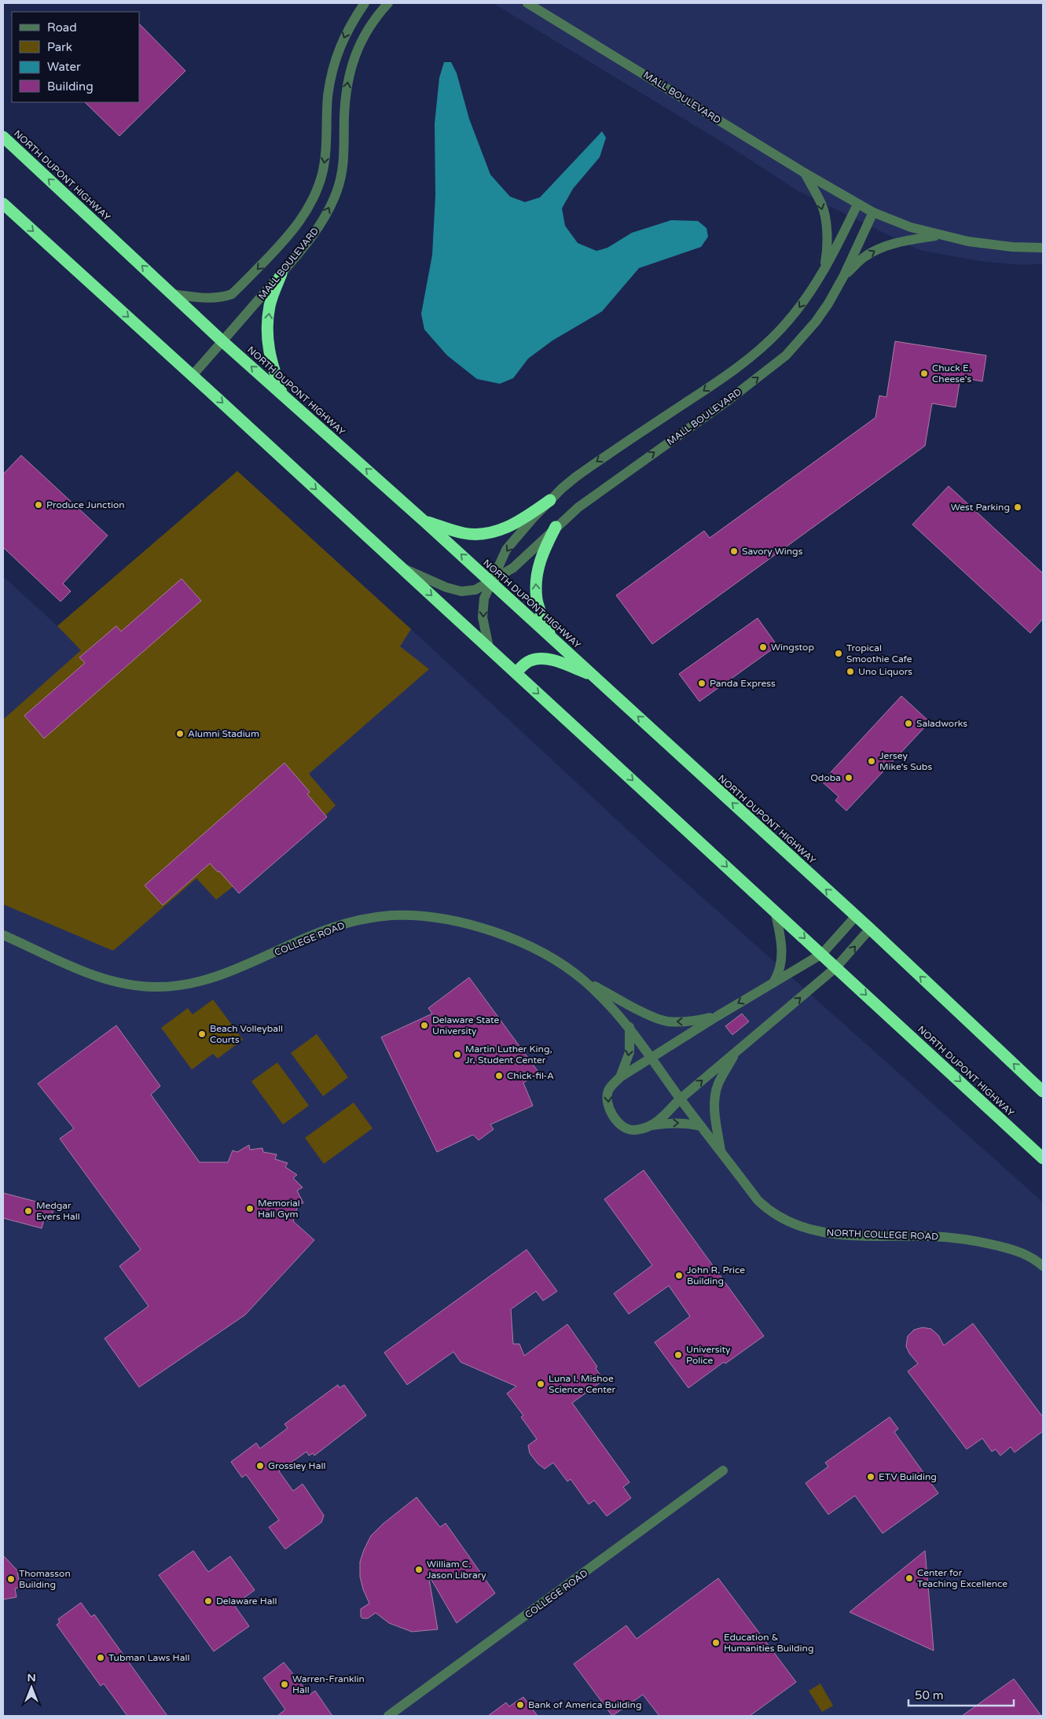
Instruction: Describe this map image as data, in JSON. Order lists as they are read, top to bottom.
{
  "streets": {
    "highway": ["NORTH DUPONT HIGHWAY"],
    "street": ["MALL BOULEVARD", "COLLEGE ROAD", "NORTH COLLEGE ROAD"]
  },
  "crossings": [
    ["MALL BOULEVARD", "NORTH DUPONT HIGHWAY"],
    ["COLLEGE ROAD", "NORTH COLLEGE ROAD"]
  ],
  "places": [
    "Chuck E. Cheese's",
    "Produce Junction",
    "West Parking",
    "Savory Wings",
    "Wingstop",
    "Tropical Smoothie Cafe",
    "Uno Liquors",
    "Panda Express",
    "Saladworks",
    "Alumni Stadium",
    "Jersey Mike's Subs",
    "Qdoba",
    "Delaware State University",
    "Beach Volleyball Courts",
    "Martin Luther King, Jr. Student Center",
    "Chick-fil-A",
    "Memorial Hall Gym",
    "Medgar Evers Hall",
    "John R. Price Building",
    "University Police",
    "Luna I. Mishoe Science Center",
    "Grossley Hall",
    "ETV Building",
    "William C. Jason Library",
    "Center for Teaching Excellence",
    "Thomasson Building",
    "Delaware Hall",
    "Education & Humanities Building",
    "Tubman Laws Hall",
    "Warren-Franklin Hall",
    "Bank of America Building"
  ],
  "legend": [
    "Road",
    "Park",
    "Water",
    "Building"
  ],
  "scale_bar": "50 m",
  "north": "top"
}
